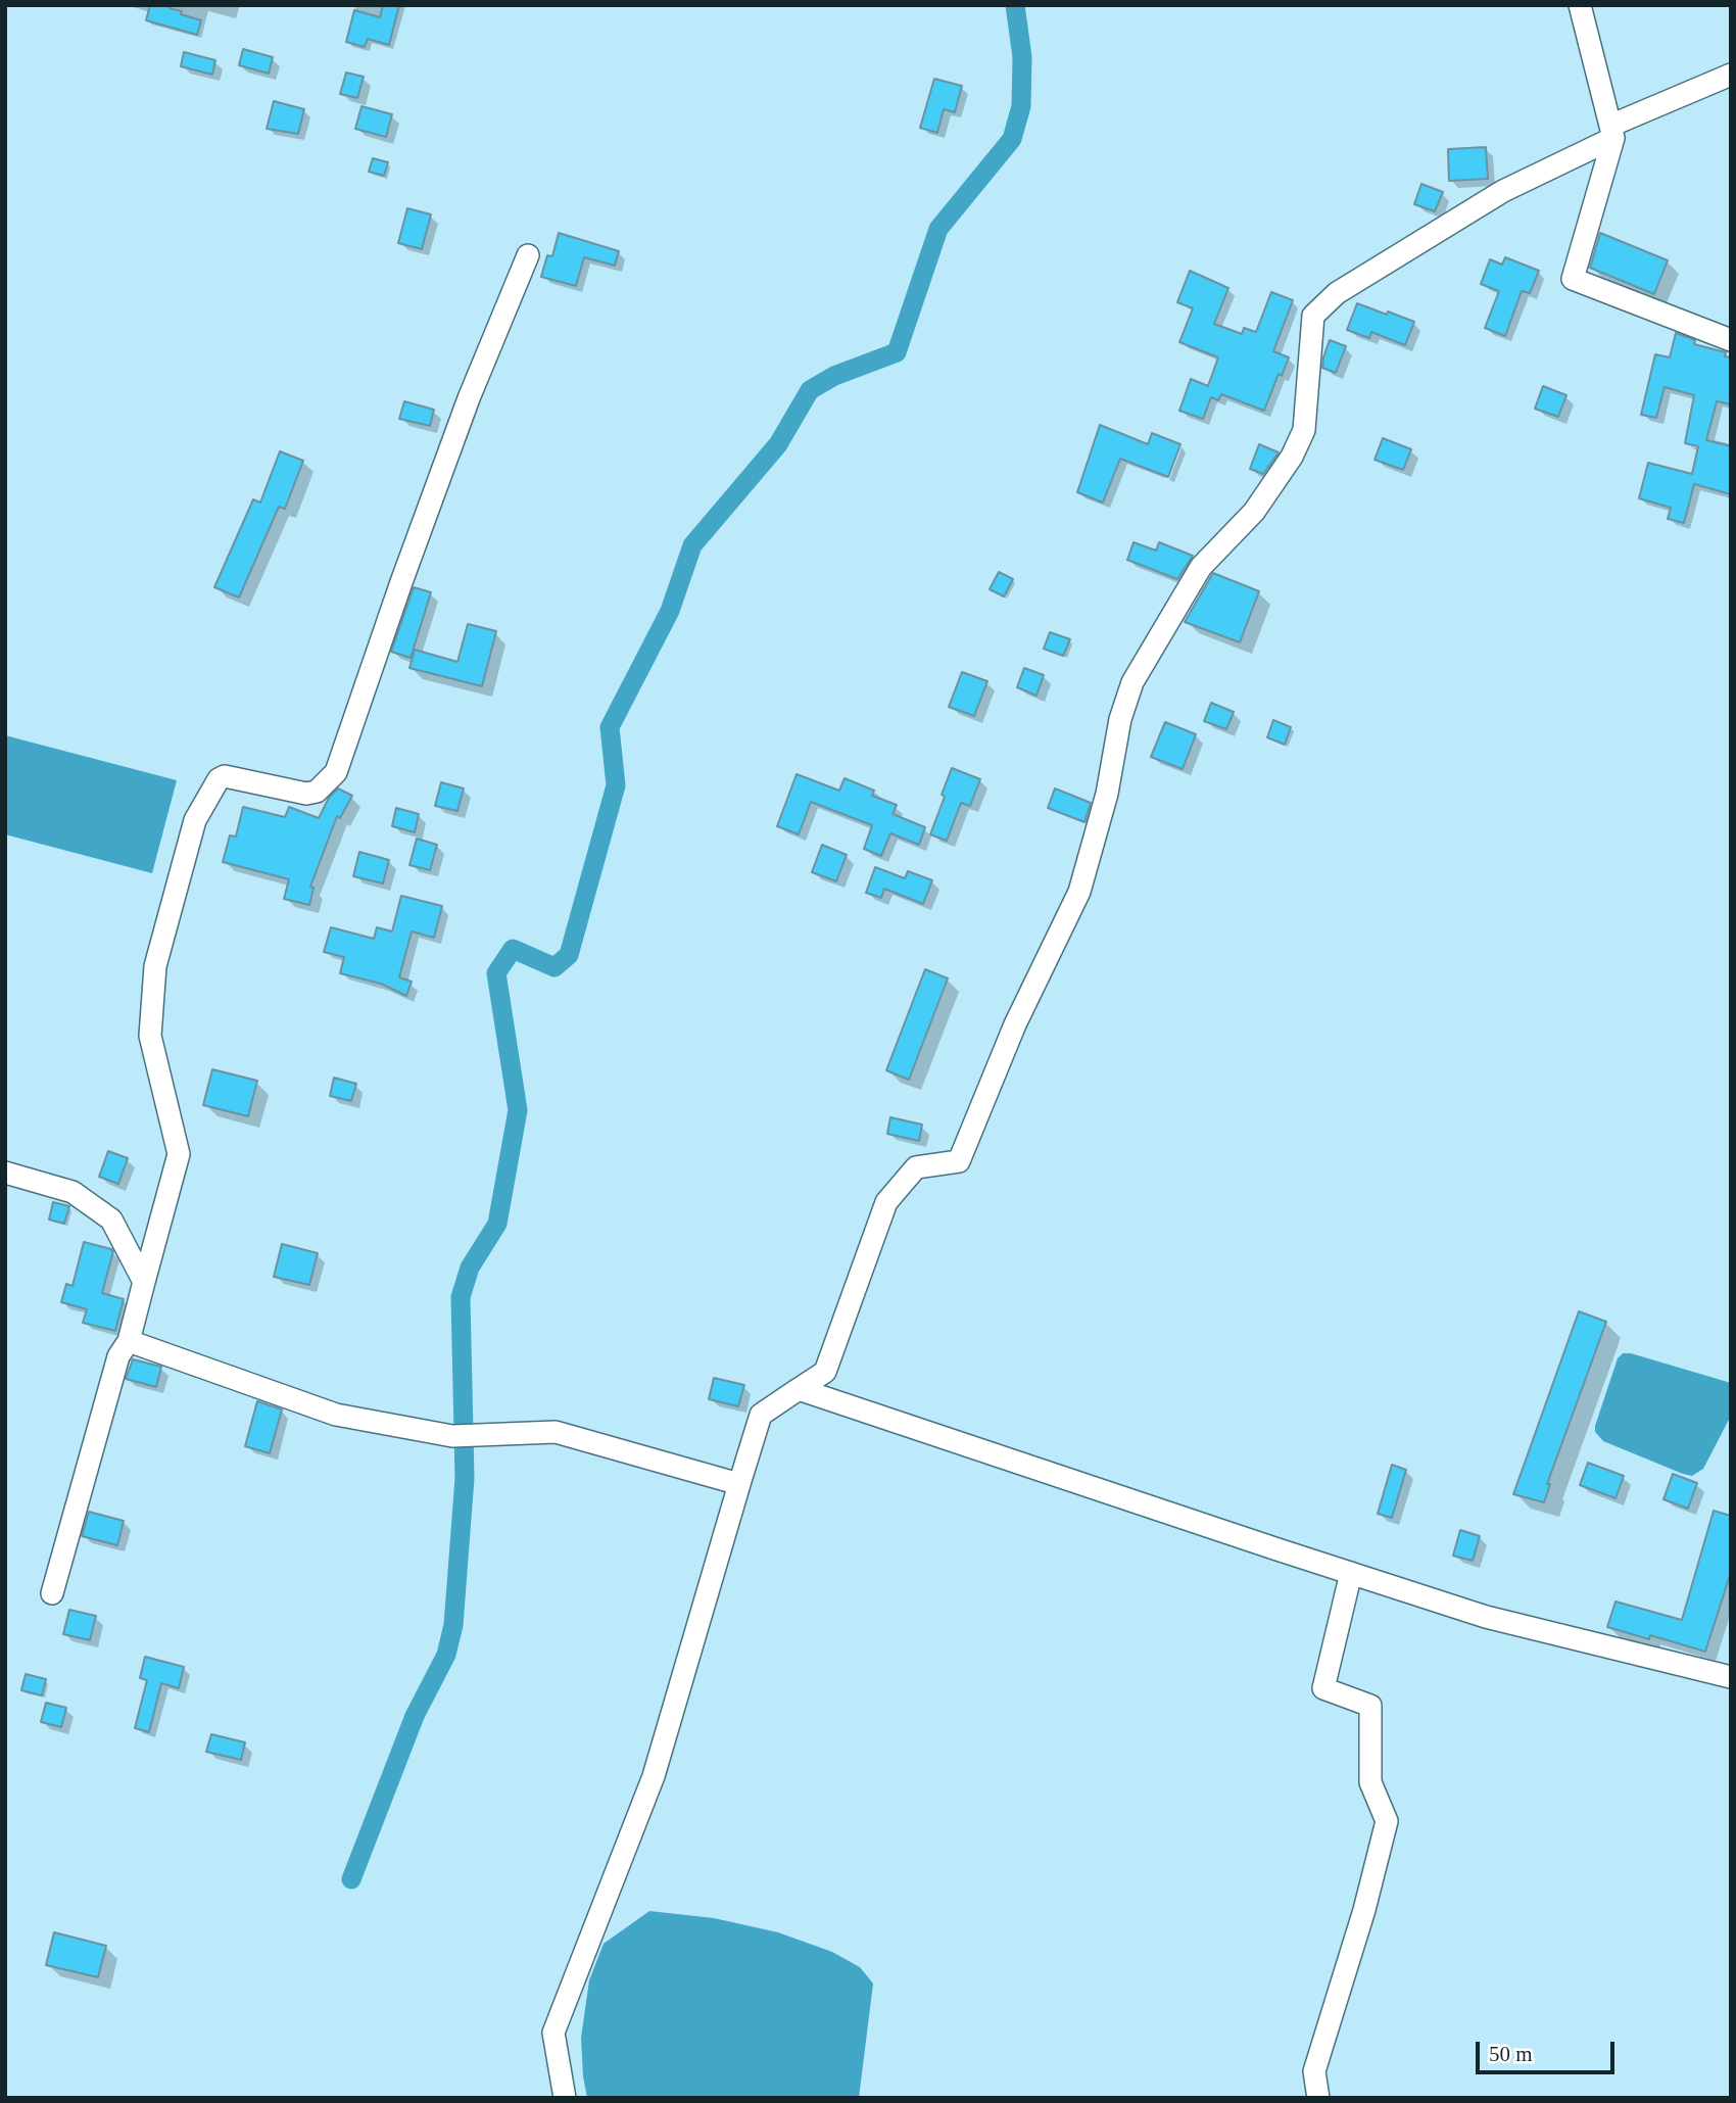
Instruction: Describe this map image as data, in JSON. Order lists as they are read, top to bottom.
{
  "scale_bar": "50 m"
}
